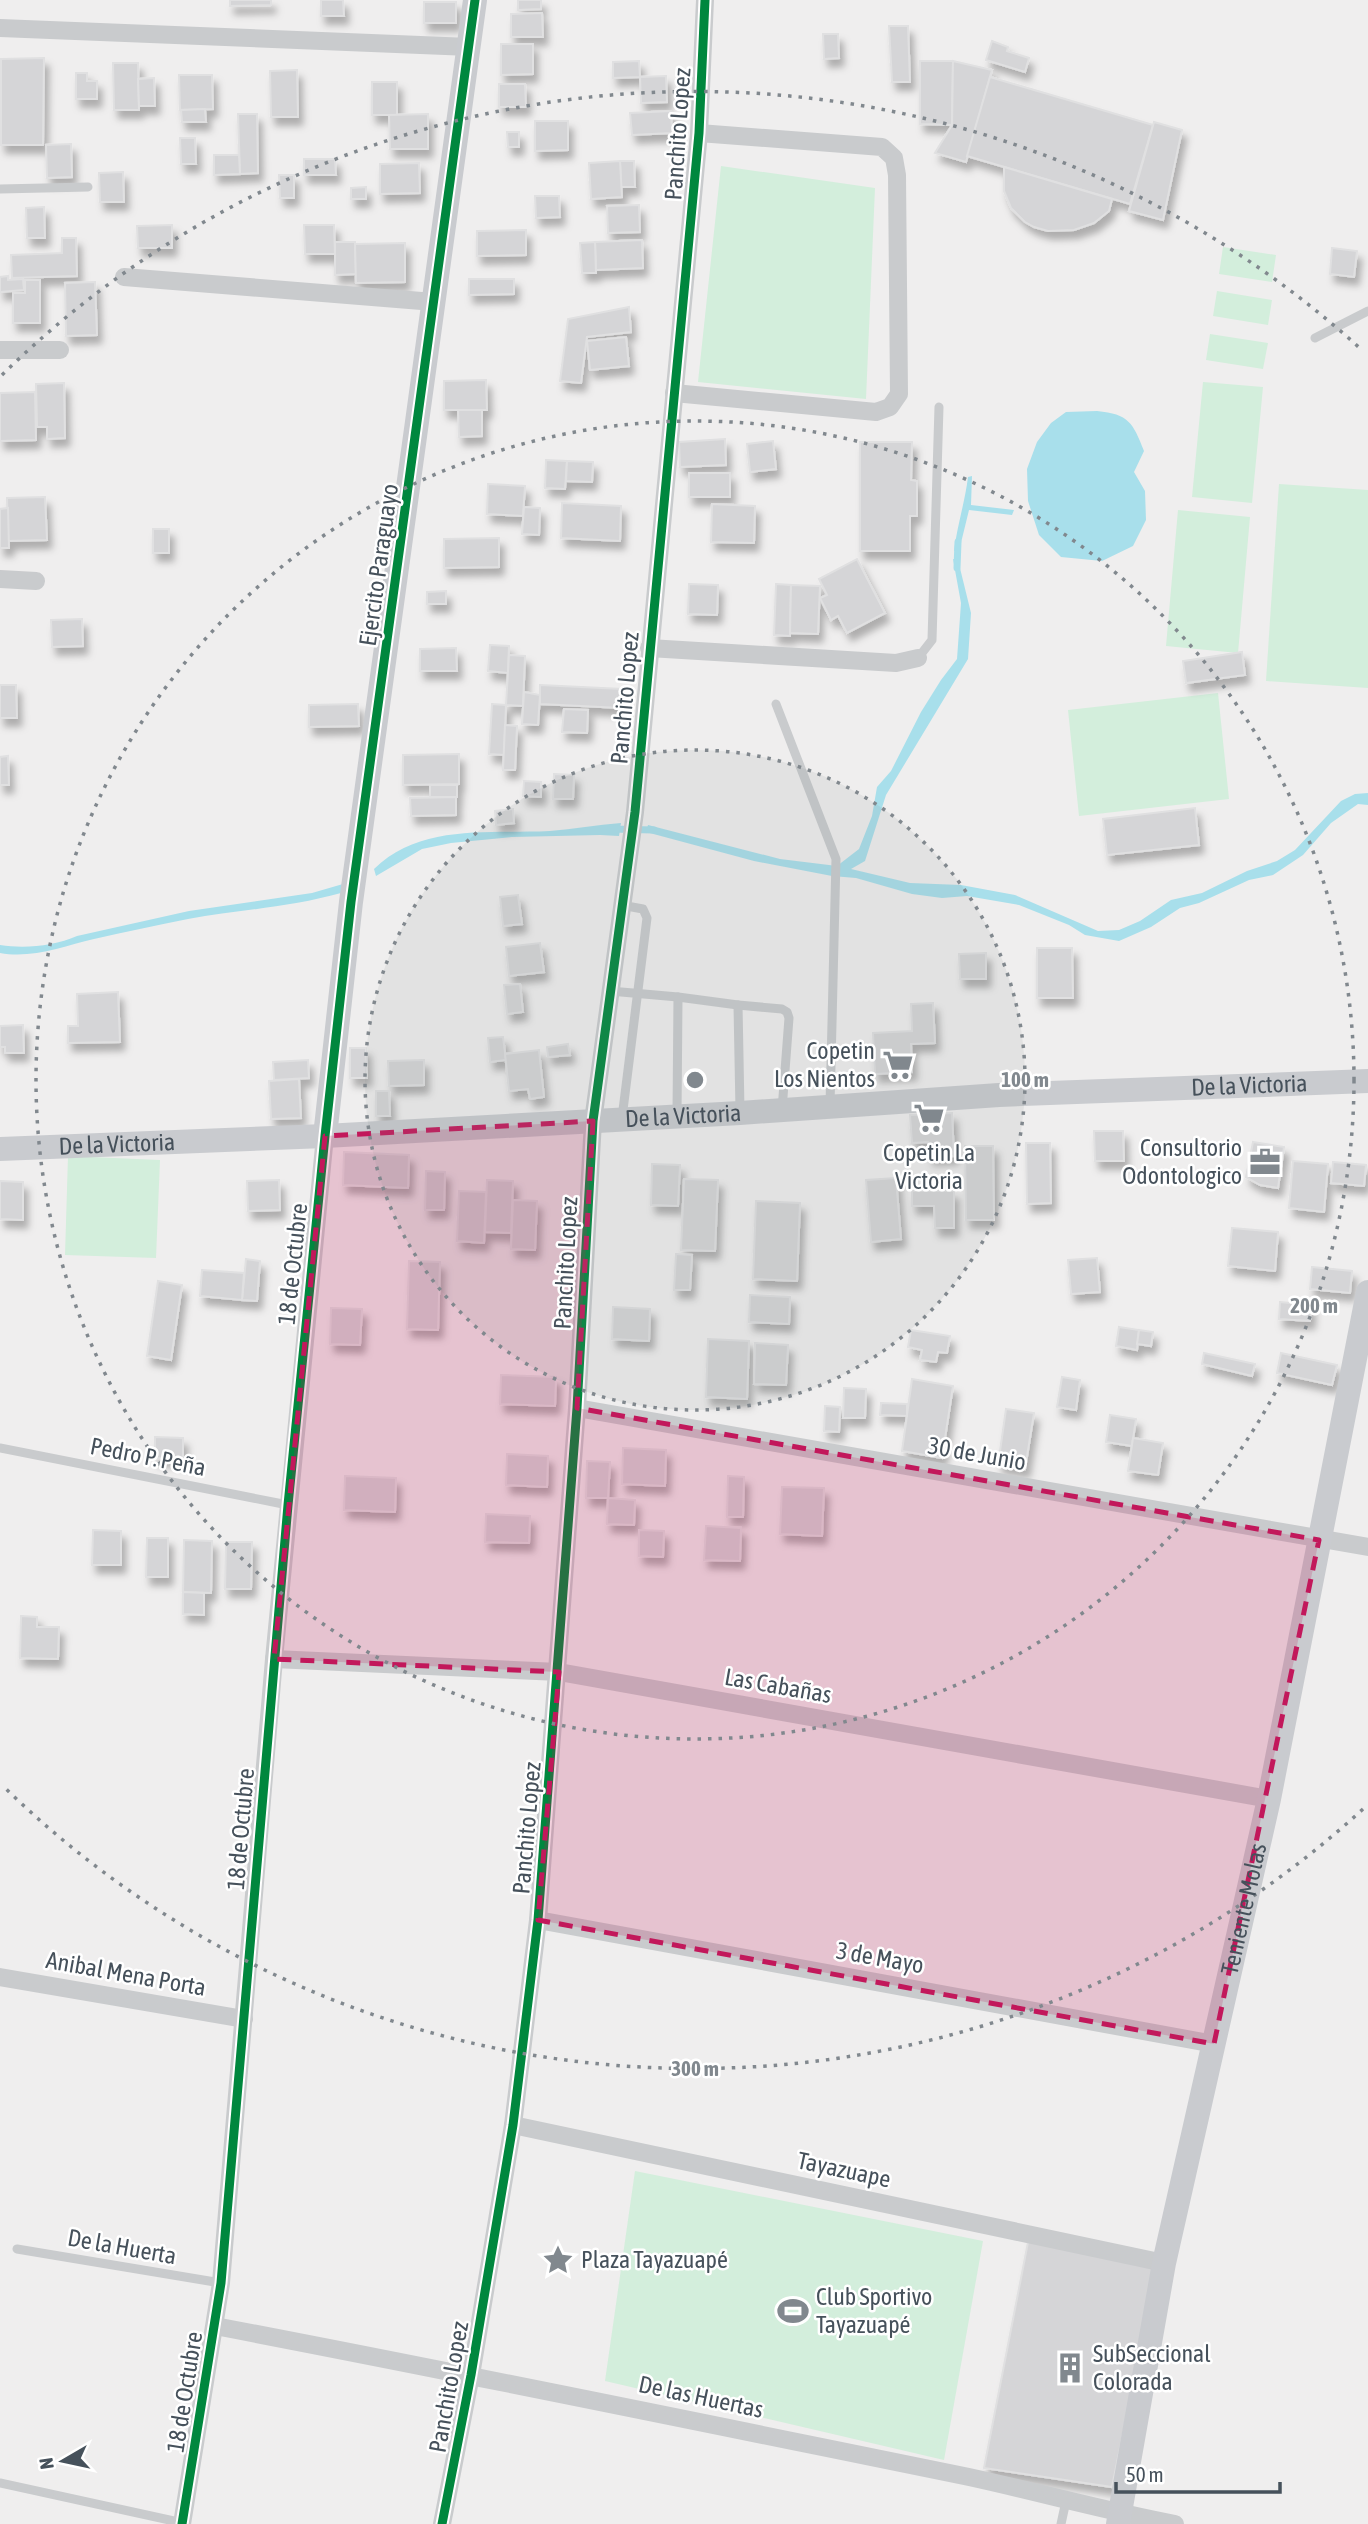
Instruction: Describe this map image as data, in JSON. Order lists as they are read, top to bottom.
{
  "streets": {
    "street": [
      "Panchito Lopez",
      "Ejercito Paraguayo",
      "De la Victoria",
      "18 de Octubre",
      "30 de Junio",
      "Las Cabañas",
      "Teniente Molas",
      "3 de Mayo",
      "Anibal Mena Porta",
      "Tayazuape",
      "De las Huertas"
    ],
    "lane": ["Pedro P. Peña", "De la Huerta"]
  },
  "crossings": [
    ["Panchito Lopez", "De la Victoria"],
    ["Panchito Lopez", "30 de Junio"],
    ["Panchito Lopez", "Las Cabañas"],
    ["Panchito Lopez", "3 de Mayo"],
    ["Panchito Lopez", "Tayazuape"],
    ["Panchito Lopez", "De las Huertas"],
    ["Ejercito Paraguayo", "De la Victoria"],
    ["Ejercito Paraguayo", "18 de Octubre"],
    ["De la Victoria", "18 de Octubre"],
    ["18 de Octubre", "Pedro P. Peña"],
    ["18 de Octubre", "Las Cabañas"],
    ["18 de Octubre", "Anibal Mena Porta"],
    ["18 de Octubre", "De la Huerta"],
    ["18 de Octubre", "De las Huertas"],
    ["30 de Junio", "Teniente Molas"],
    ["Las Cabañas", "Teniente Molas"],
    ["Teniente Molas", "3 de Mayo"],
    ["Teniente Molas", "Tayazuape"],
    ["Teniente Molas", "De las Huertas"]
  ],
  "places": {
    "supermarket": ["Copetin Los Nientos", "Copetin La Victoria"],
    "office": ["Consultorio Odontologico"],
    "place": ["Plaza Tayazuapé"],
    "sports": ["Club Sportivo Tayazuapé"],
    "building": ["SubSeccional Colorada"]
  },
  "scale_bar": "50 m",
  "north": "left",
  "rings": ["100 m", "200 m", "300 m"]
}
